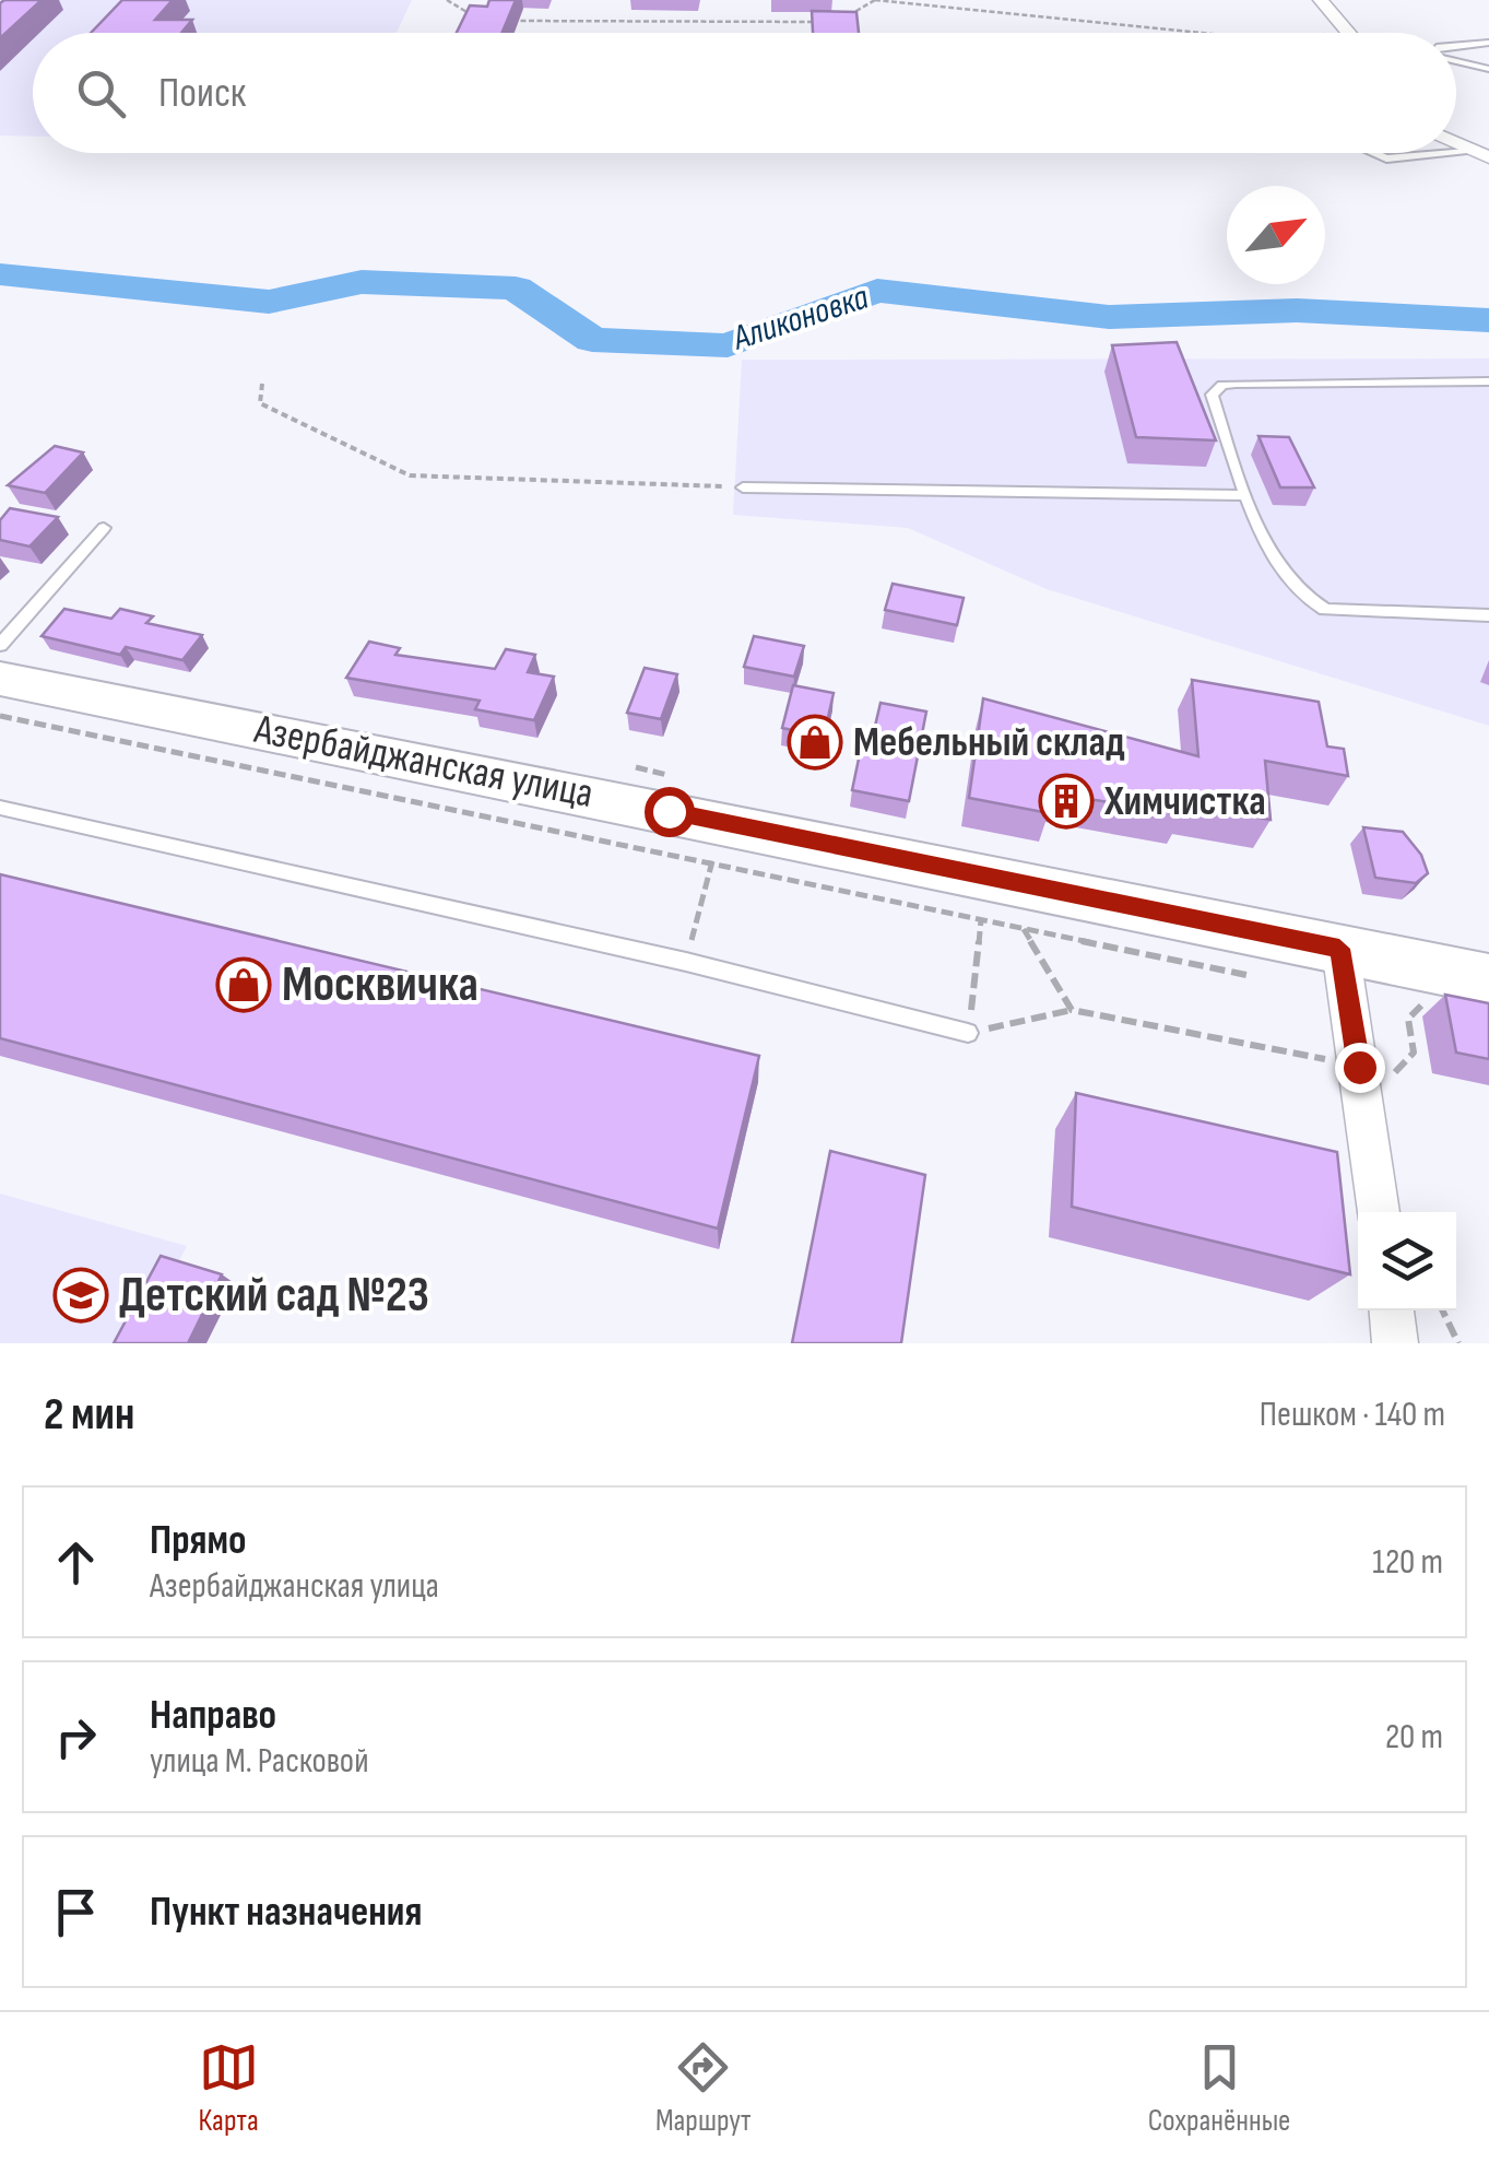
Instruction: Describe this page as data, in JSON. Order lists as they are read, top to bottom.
{
  "streets": {
    "main road": ["Азербайджанская улица"]
  },
  "water": ["Аликоновка"],
  "places": {
    "shop": ["Мебельный склад", "Москвичка"],
    "building": ["Химчистка"],
    "school or university": ["Детский сад №23"]
  },
  "north": "top right",
  "page": {
    "search": "Поиск",
    "heading": ["2 мин", "Пешком · 140 m"],
    "list": [
      ["Прямо", "Азербайджанская улица", "120 m"],
      ["Направо", "улица М. Расковой", "20 m"],
      "Пункт назначения"
    ],
    "nav": ["Карта", "Маршрут", "Сохранённые"]
  }
}
